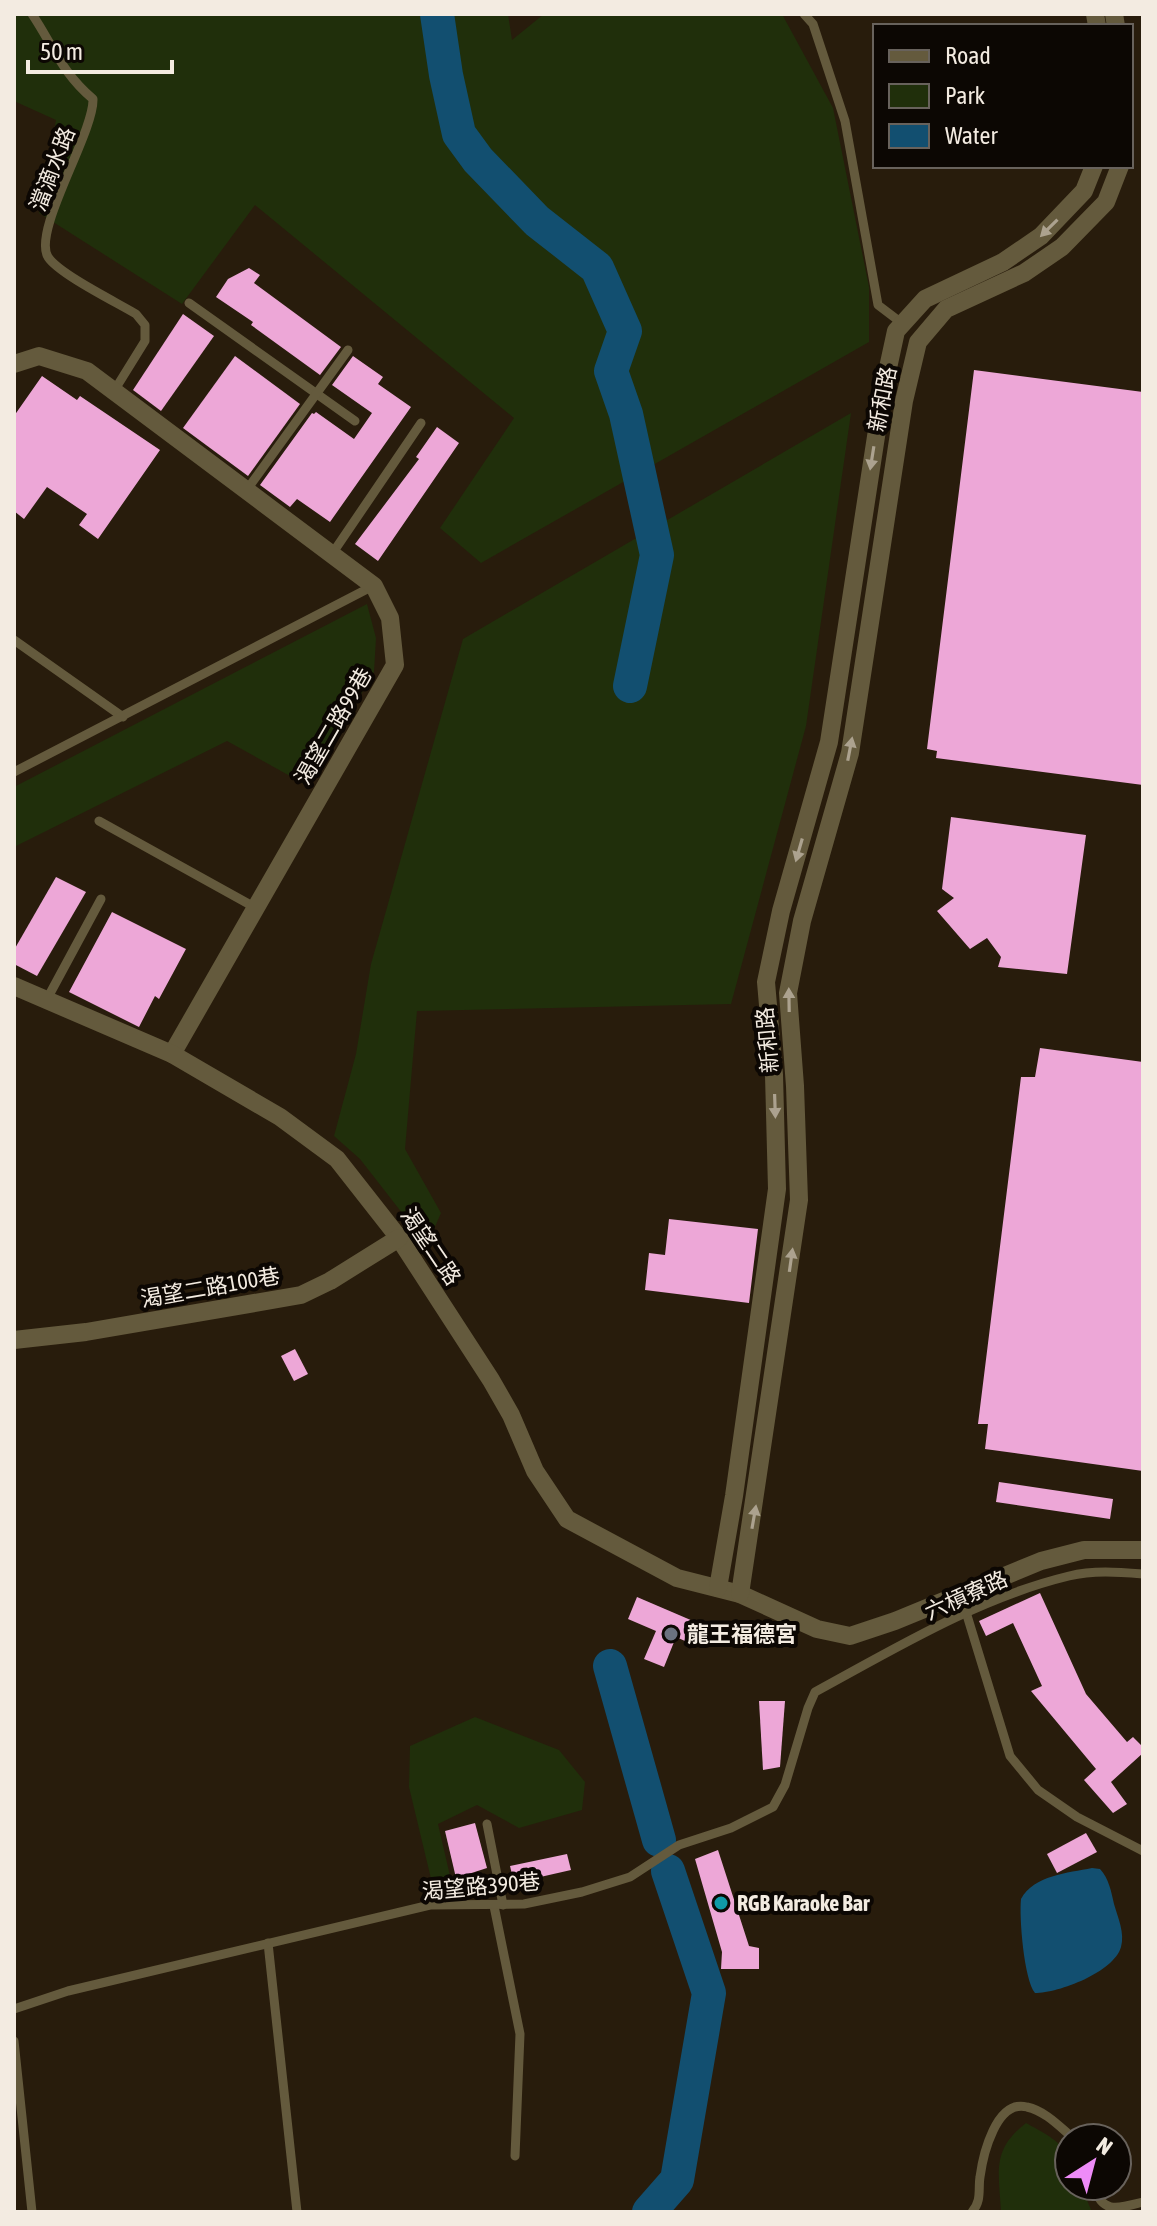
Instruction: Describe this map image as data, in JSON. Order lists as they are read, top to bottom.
{
  "streets": {
    "street": [
      "新和路",
      "渴望二路99巷",
      "渴望二路",
      "渴望二路100巷"
    ],
    "lane": ["澢滴水路", "六槓寮路", "渴望路390巷"]
  },
  "crossings": [
    ["澢滴水路", "渴望二路99巷"],
    ["新和路", "渴望二路"],
    ["渴望二路99巷", "渴望二路"],
    ["渴望二路", "渴望二路100巷"],
    ["六槓寮路", "渴望路390巷"]
  ],
  "places": ["龍王福德宮", "RGB Karaoke Bar"],
  "legend": ["Road", "Park", "Water"],
  "scale_bar": "50 m",
  "north": "top right"
}
